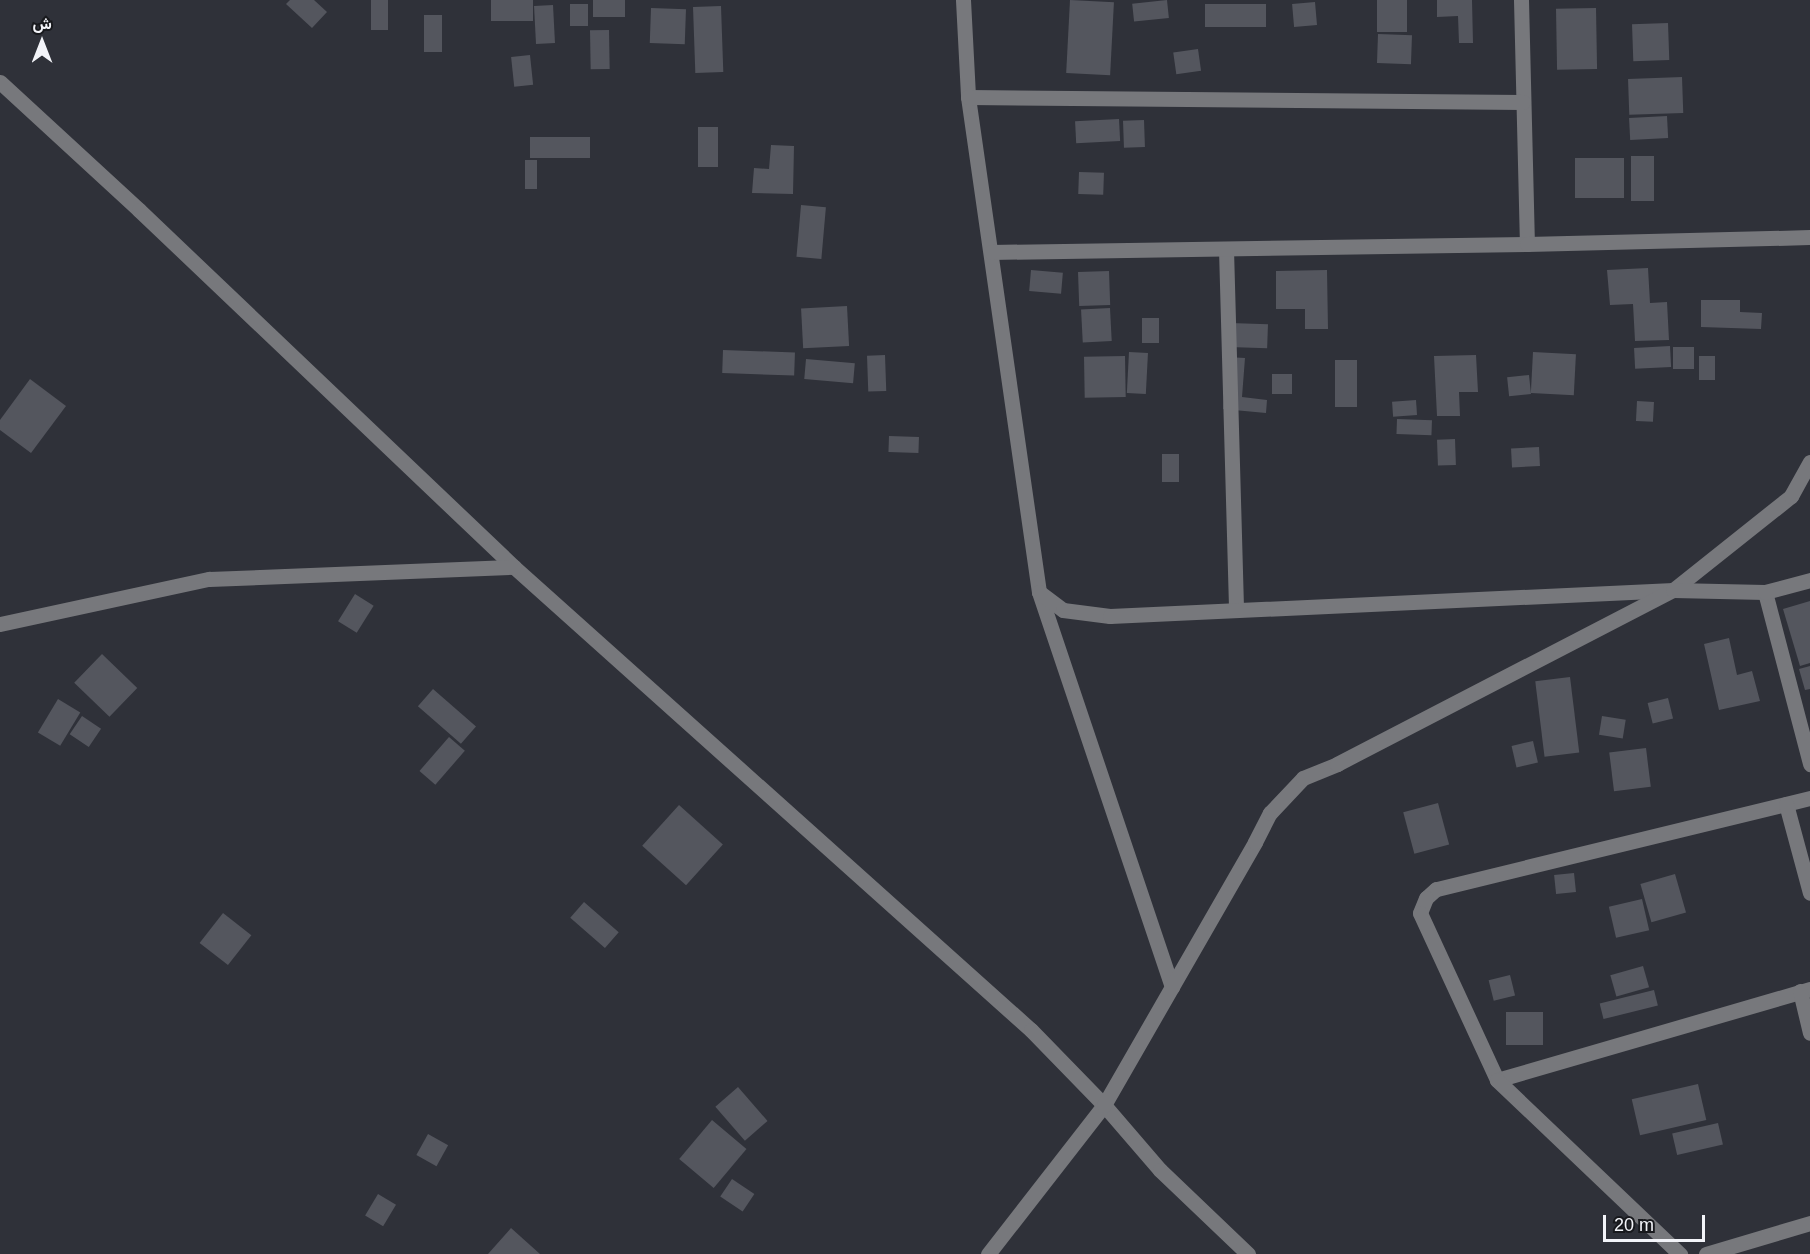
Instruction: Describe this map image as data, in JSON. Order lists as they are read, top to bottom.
{
  "scale_bar": "20 m",
  "north": "top"
}
